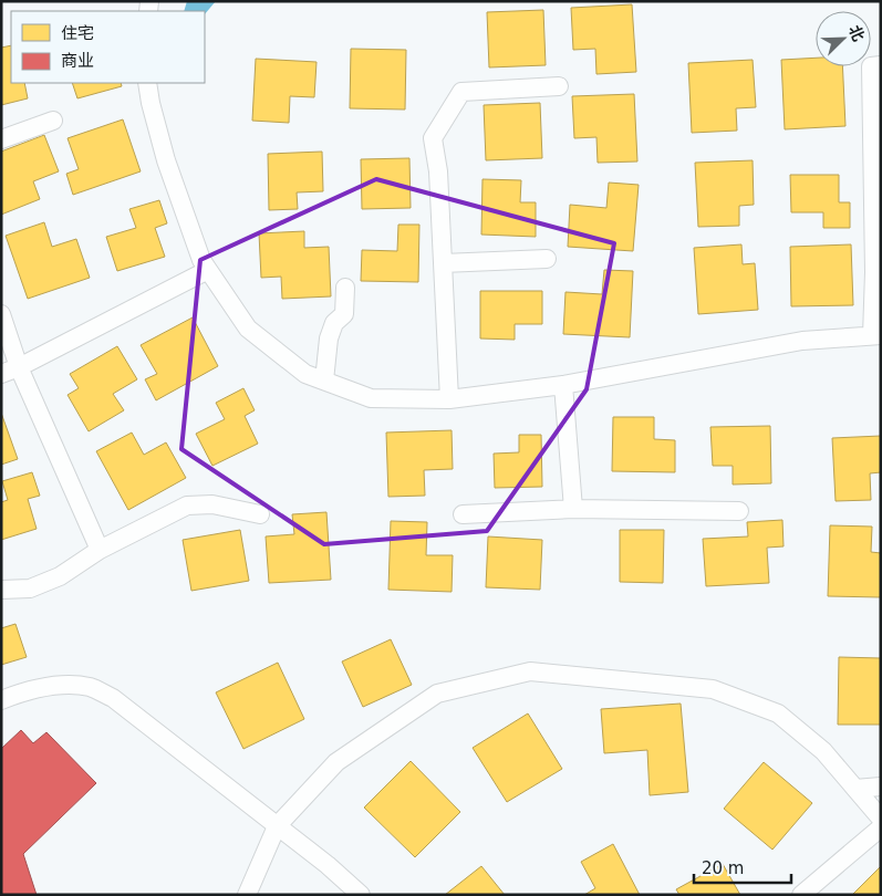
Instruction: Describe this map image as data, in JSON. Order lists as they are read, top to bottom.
{
  "legend": ["住宅", "商业"],
  "scale_bar": "20 m",
  "north": "top right"
}
